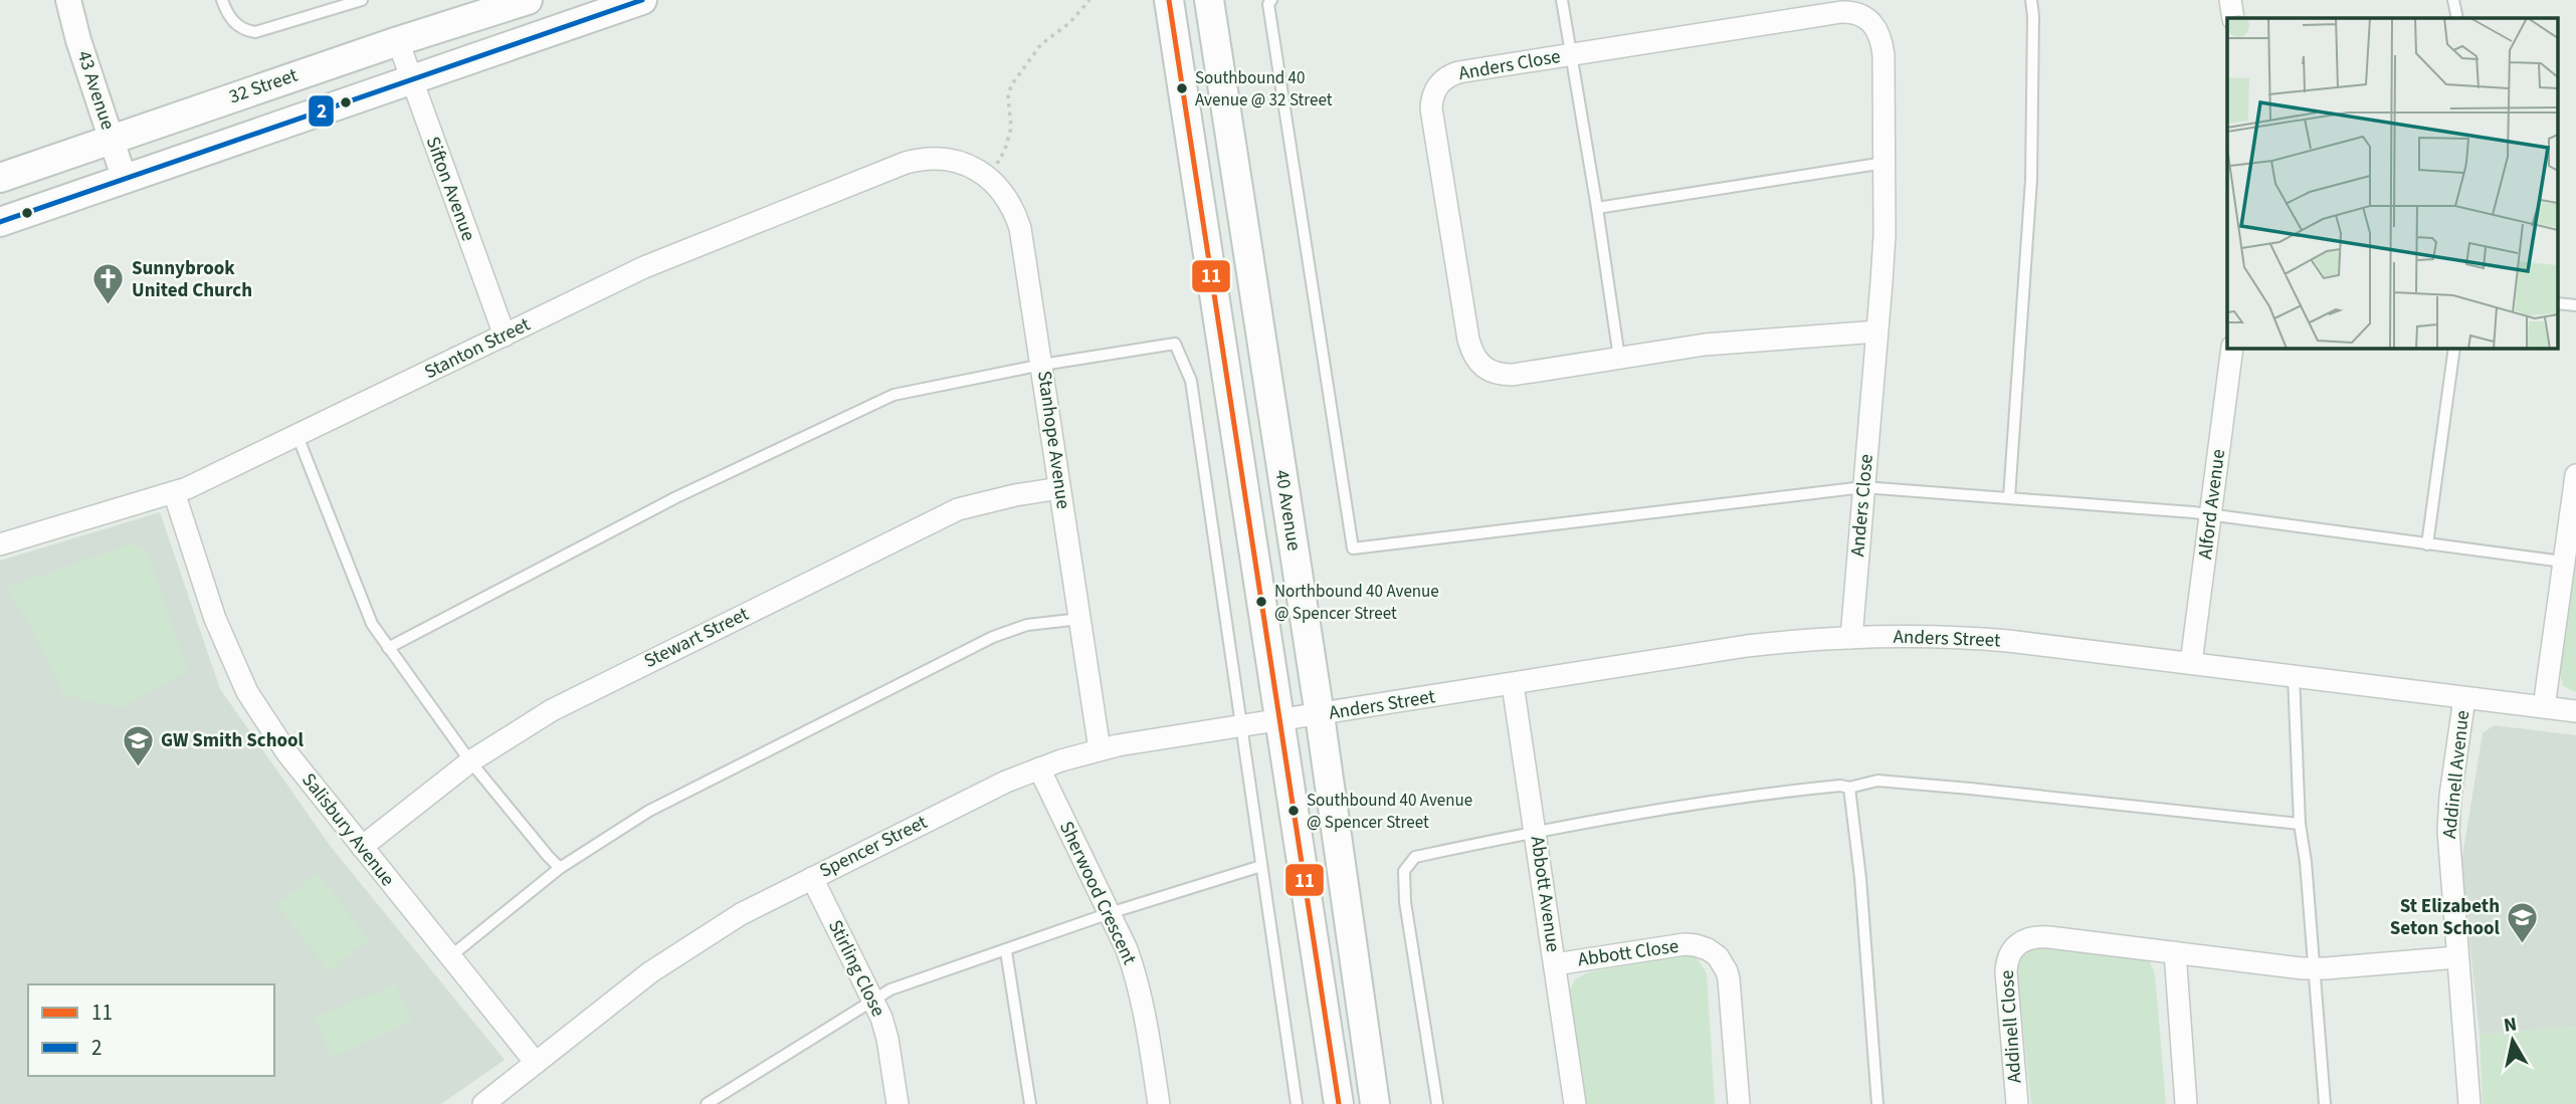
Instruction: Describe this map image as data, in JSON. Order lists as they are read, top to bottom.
{
  "streets": {
    "main road": ["32 Street", "40 Avenue"],
    "street": [
      "Anders Close",
      "43 Avenue",
      "Sifton Avenue",
      "Stanton Street",
      "Stanhope Avenue",
      "Alford Avenue",
      "Stewart Street",
      "Anders Street",
      "Addinell Avenue",
      "Salisbury Avenue",
      "Spencer Street",
      "Sherwood Crescent",
      "Abbott Avenue",
      "Abbott Close",
      "Stirling Close",
      "Addinell Close"
    ]
  },
  "crossings": [
    ["Anders Close", "Anders Street"],
    ["32 Street", "43 Avenue"],
    ["32 Street", "Sifton Avenue"],
    ["Sifton Avenue", "Stanton Street"],
    ["Stanton Street", "Stanhope Avenue"],
    ["Stanton Street", "Salisbury Avenue"],
    ["Stanhope Avenue", "Stewart Street"],
    ["Stanhope Avenue", "Spencer Street"],
    ["Alford Avenue", "Anders Street"],
    ["40 Avenue", "Anders Street"],
    ["40 Avenue", "Spencer Street"],
    ["Stewart Street", "Salisbury Avenue"],
    ["Anders Street", "Addinell Avenue"],
    ["Anders Street", "Spencer Street"],
    ["Anders Street", "Abbott Avenue"],
    ["Addinell Avenue", "Addinell Close"],
    ["Salisbury Avenue", "Spencer Street"],
    ["Spencer Street", "Sherwood Crescent"],
    ["Spencer Street", "Stirling Close"],
    ["Abbott Avenue", "Abbott Close"]
  ],
  "places": {
    "other": ["Southbound 40 Avenue @ 32 Street", "Northbound 40 Avenue @ Spencer Street", "Southbound 40 Avenue @ Spencer Street"],
    "church": ["Sunnybrook United Church"],
    "school or university": ["GW Smith School", "St Elizabeth Seton School"]
  },
  "lines": ["transit line 11", "transit line 2"],
  "legend": ["11", "2"],
  "north": "top"
}
